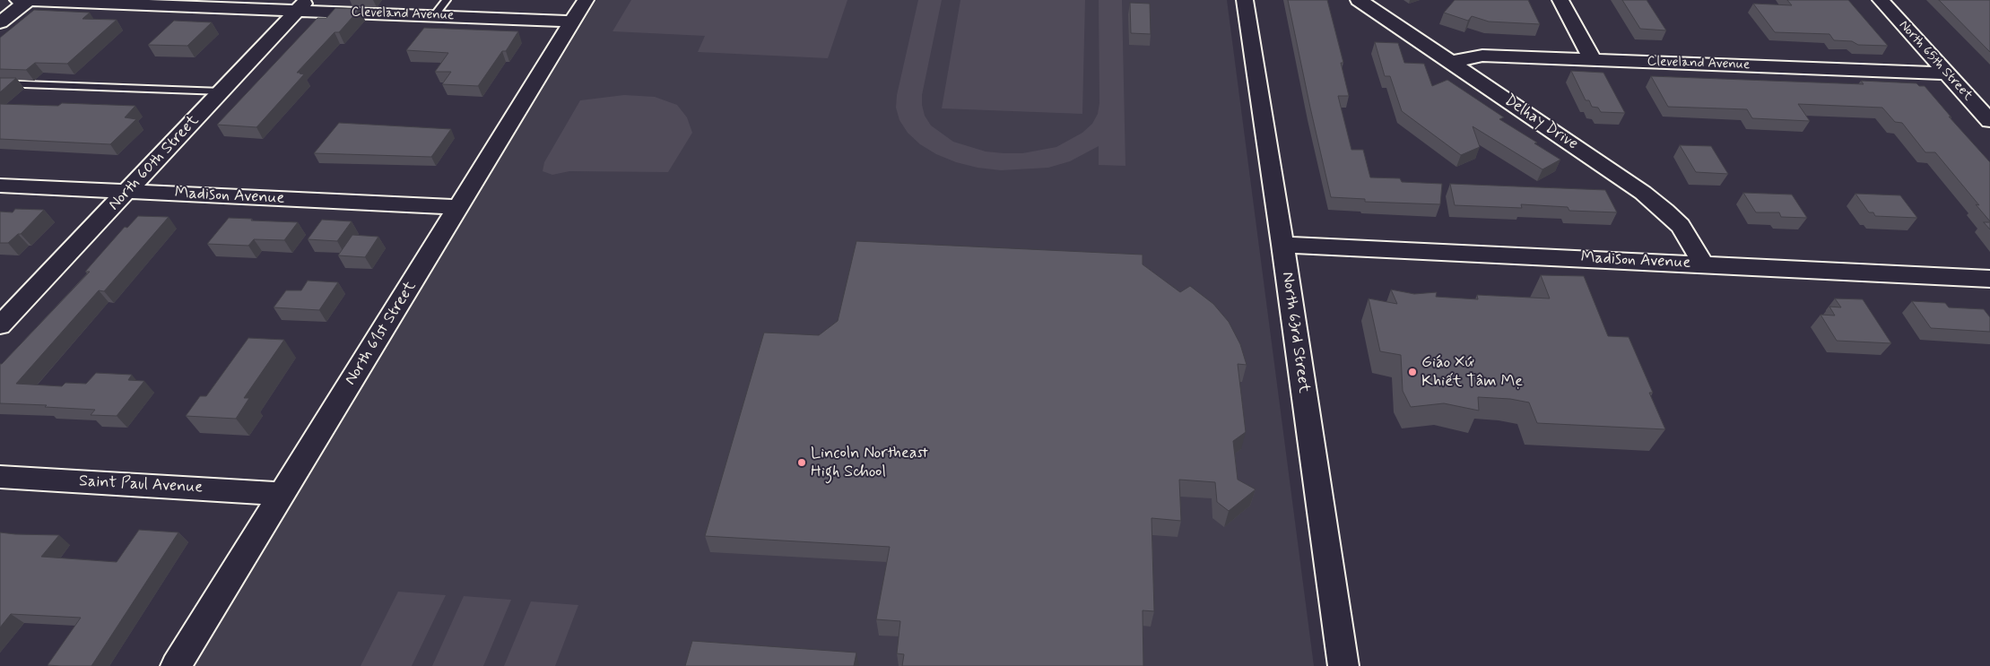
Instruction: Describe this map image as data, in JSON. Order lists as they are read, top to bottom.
{
  "streets": {
    "street": [
      "Cleveland Avenue",
      "North 65th Street",
      "Delhay Drive",
      "North 60th Street",
      "Madison Avenue",
      "North 63rd Street",
      "North 61st Street",
      "Saint Paul Avenue"
    ]
  },
  "crossings": [
    ["Cleveland Avenue", "North 65th Street"],
    ["Cleveland Avenue", "Delhay Drive"],
    ["Cleveland Avenue", "North 60th Street"],
    ["Cleveland Avenue", "North 61st Street"],
    ["Delhay Drive", "Madison Avenue"],
    ["North 60th Street", "Madison Avenue"],
    ["Madison Avenue", "North 63rd Street"],
    ["Madison Avenue", "North 61st Street"],
    ["North 61st Street", "Saint Paul Avenue"]
  ],
  "places": ["Giáo Xứ Khiết Tâm Mẹ", "Lincoln Northeast High School"]
}
